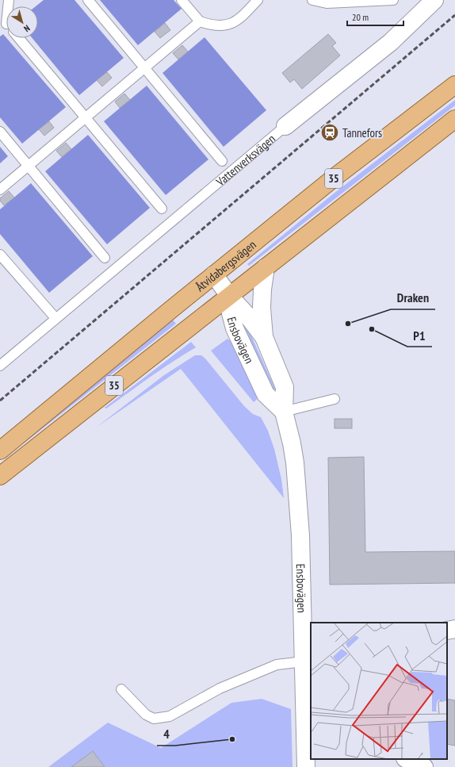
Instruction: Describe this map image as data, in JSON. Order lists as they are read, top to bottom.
{
  "streets": {
    "main road": ["35", "Åtvidabergsvägen"],
    "street": ["Vattenverksvägen", "Ensbovägen"]
  },
  "crossings": [
    ["Åtvidabergsvägen", "Ensbovägen"]
  ],
  "places": {
    "station": ["Tannefors"],
    "other": ["Draken", "P1", "4"]
  },
  "scale_bar": "20 m",
  "north": "bottom right"
}
